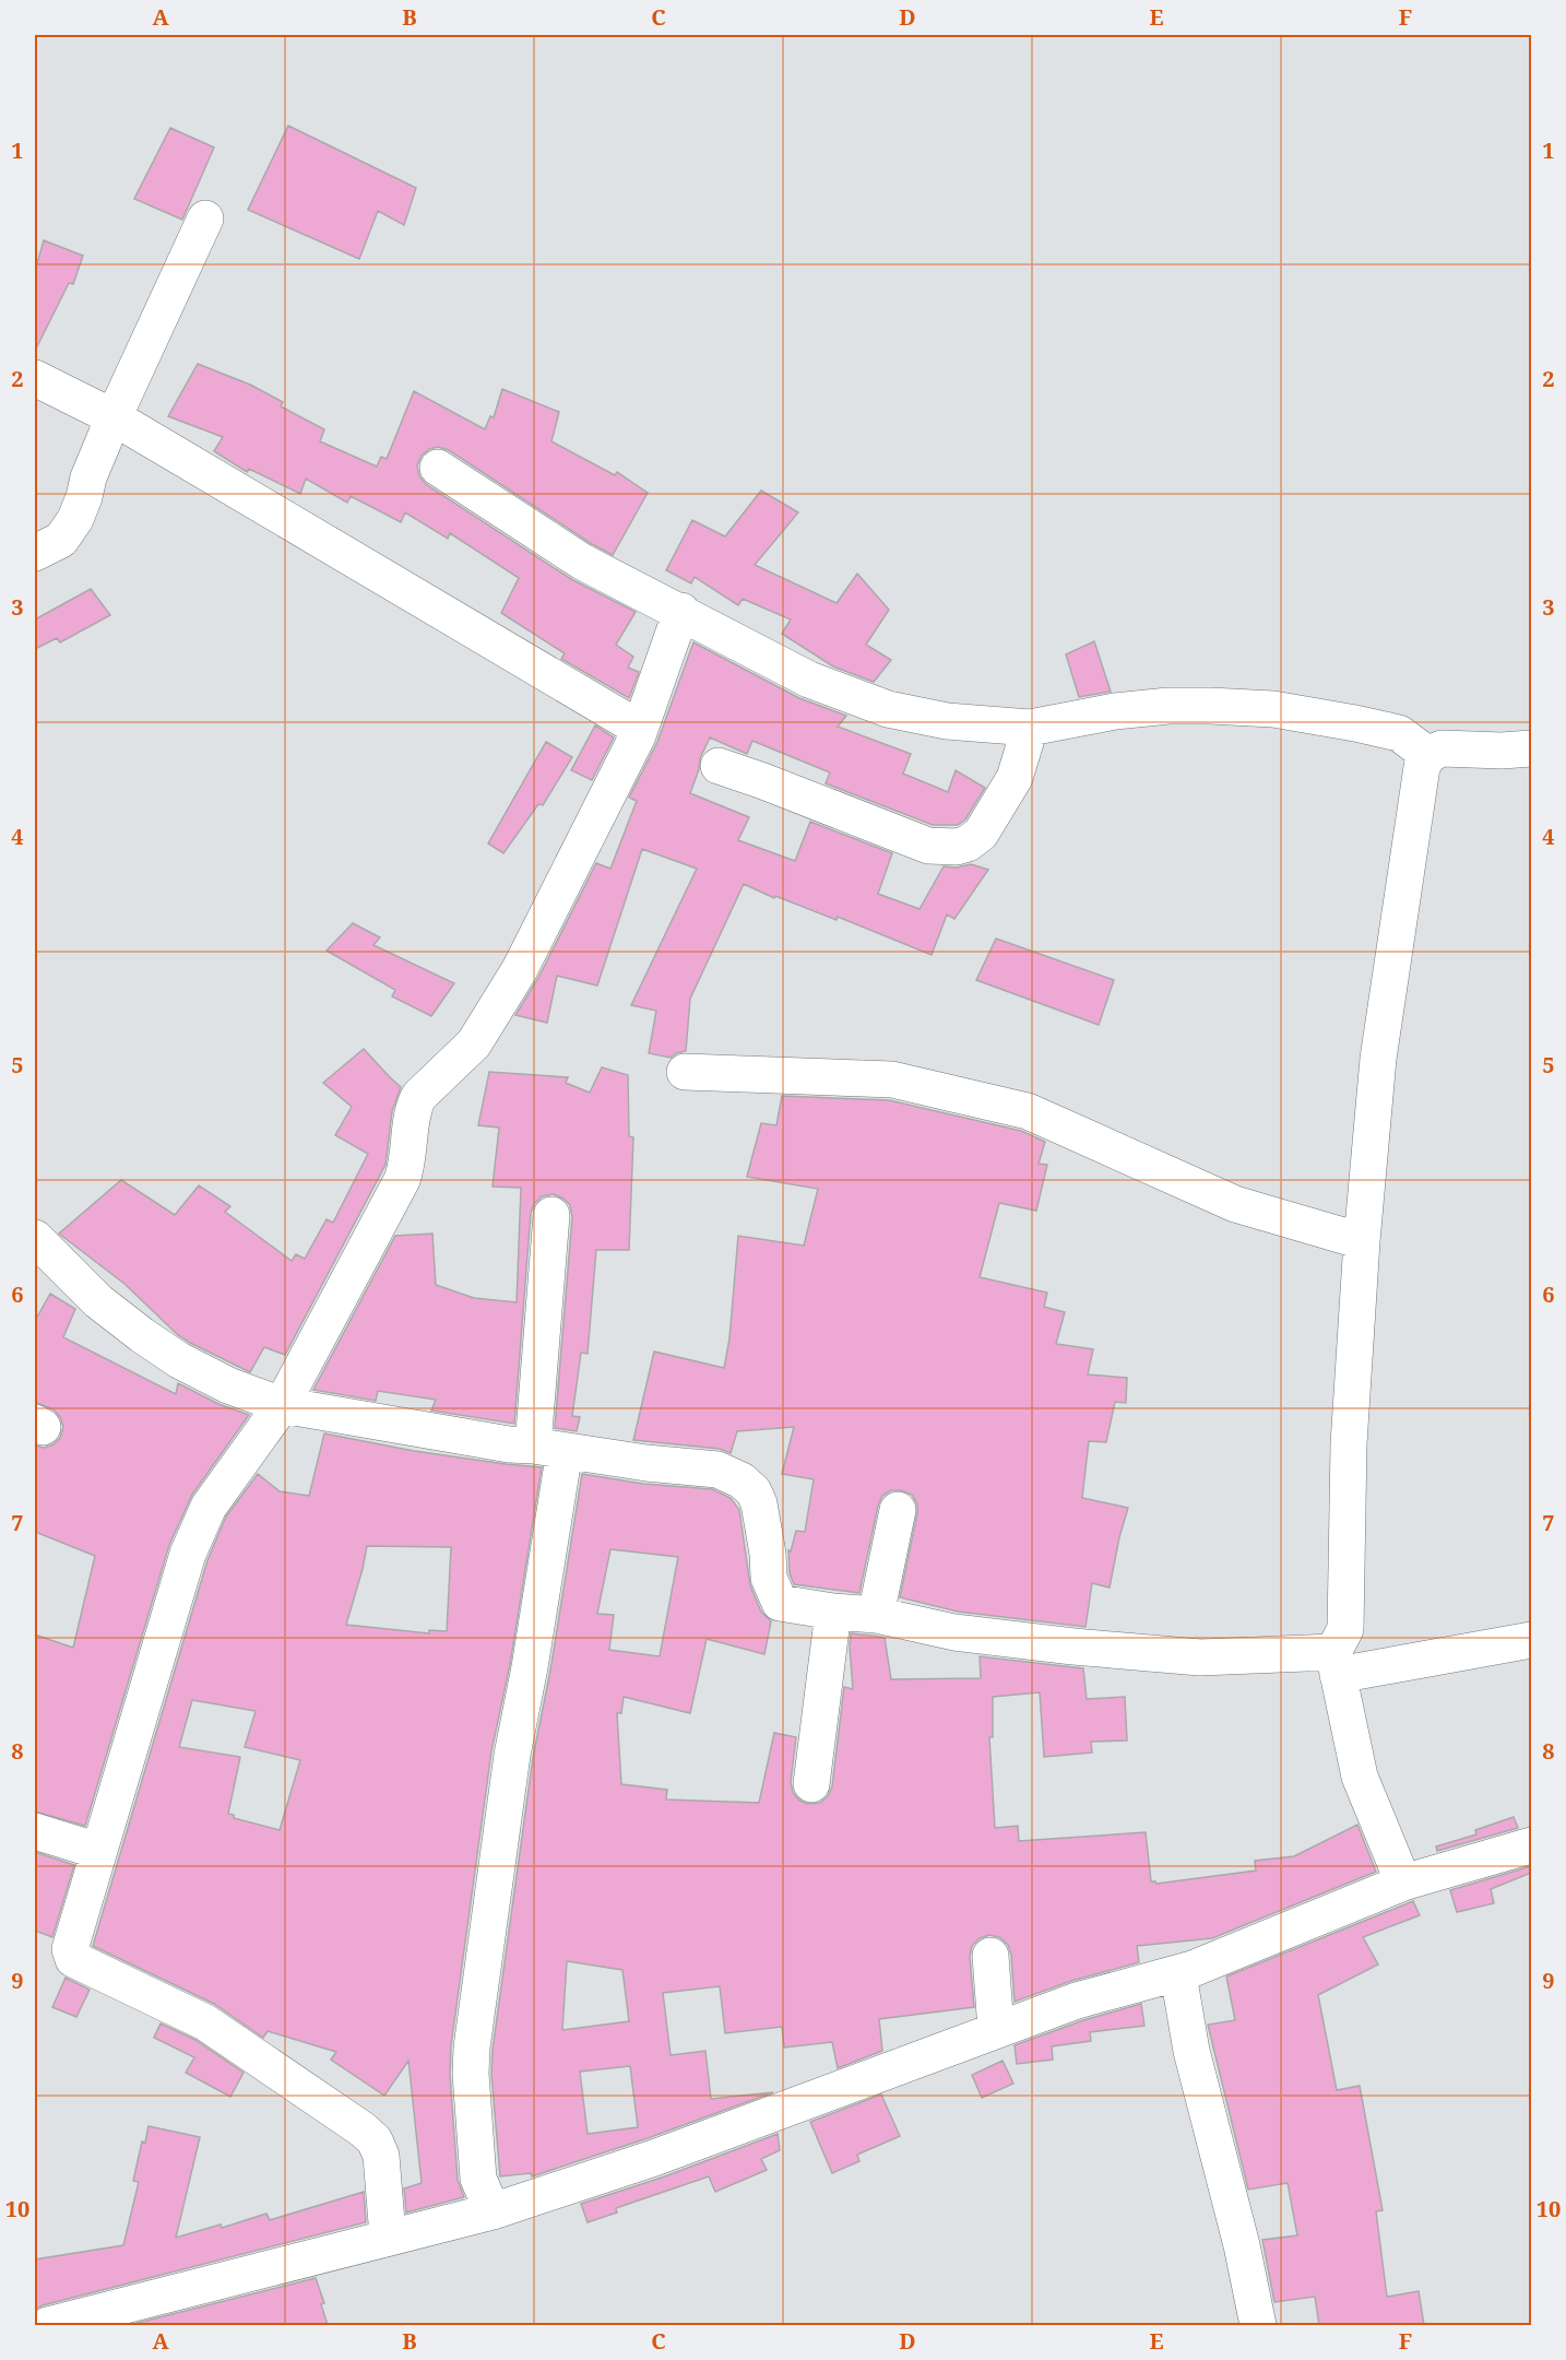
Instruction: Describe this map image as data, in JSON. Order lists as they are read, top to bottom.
{
  "grid": {
    "columns": [
      "A",
      "B",
      "C",
      "D",
      "E",
      "F"
    ],
    "rows": [
      "1",
      "2",
      "3",
      "4",
      "5",
      "6",
      "7",
      "8",
      "9",
      "10"
    ]
  }
}
